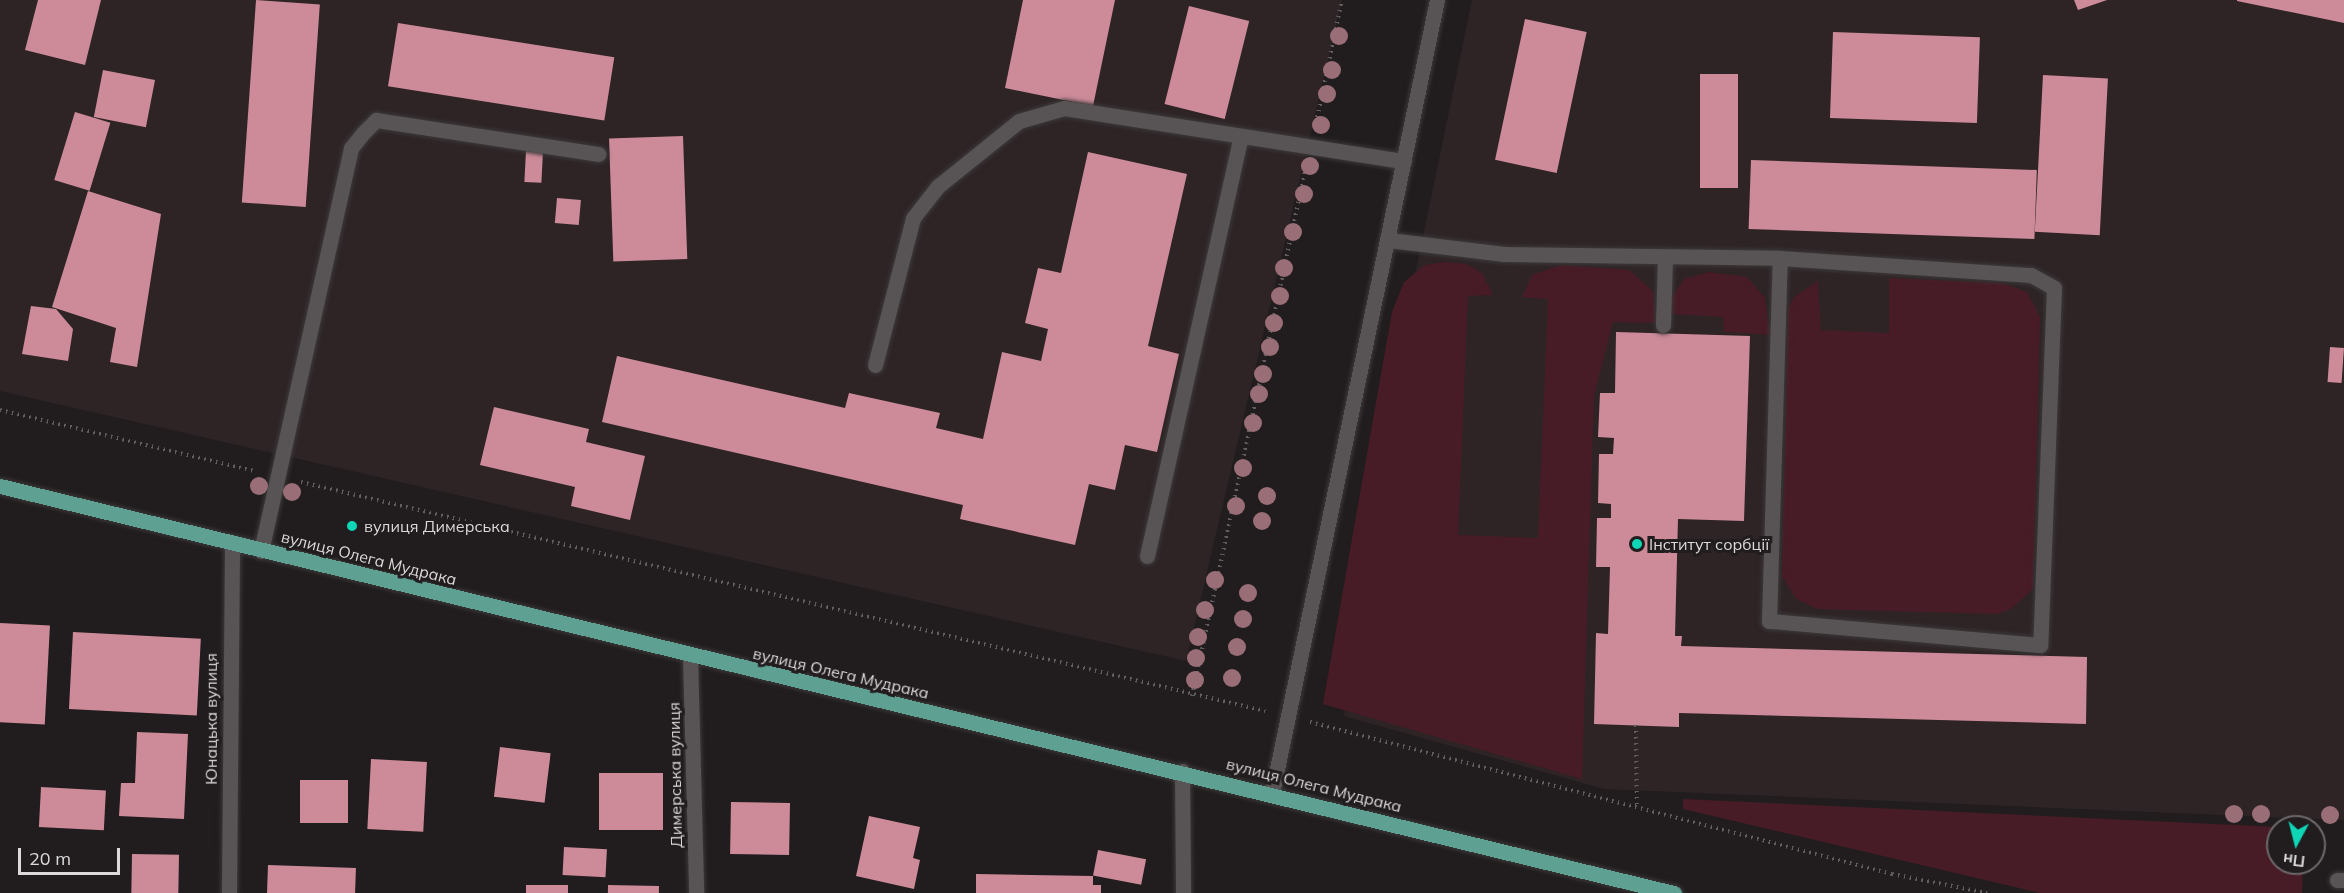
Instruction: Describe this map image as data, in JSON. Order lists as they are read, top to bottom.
{
  "streets": {
    "main road": ["вулиця Олега Мудрака"],
    "street": ["Юнацька вулиця", "Димерська вулиця"]
  },
  "crossings": [
    ["вулиця Олега Мудрака", "Юнацька вулиця"],
    ["вулиця Олега Мудрака", "Димерська вулиця"]
  ],
  "places": ["вулиця Димерська", "Інститут сорбції"],
  "scale_bar": "20 m",
  "north": "bottom"
}
